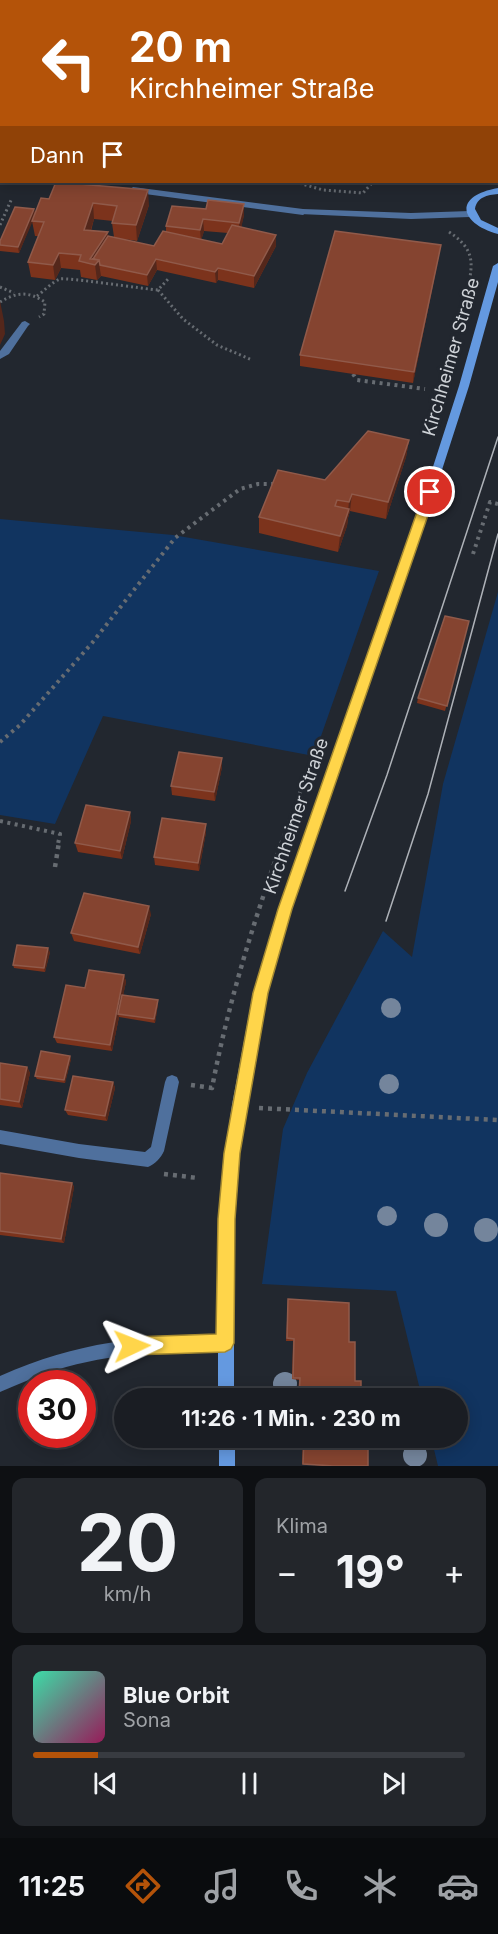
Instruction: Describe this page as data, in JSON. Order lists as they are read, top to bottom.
{
  "streets": {
    "main road": ["Kirchheimer Straße"]
  },
  "page": {
    "turn": ["20 m", "Kirchheimer Straße"],
    "then": "Dann",
    "limit": "30",
    "trip": "11:26 · 1 Min. · 230 m",
    "tile": [
      ["20", "km/h"],
      "Klima"
    ],
    "heat": ["−", "19°", "+"],
    "song": ["Blue Orbit", "Sona"],
    "tabs": "11:25"
  }
}
